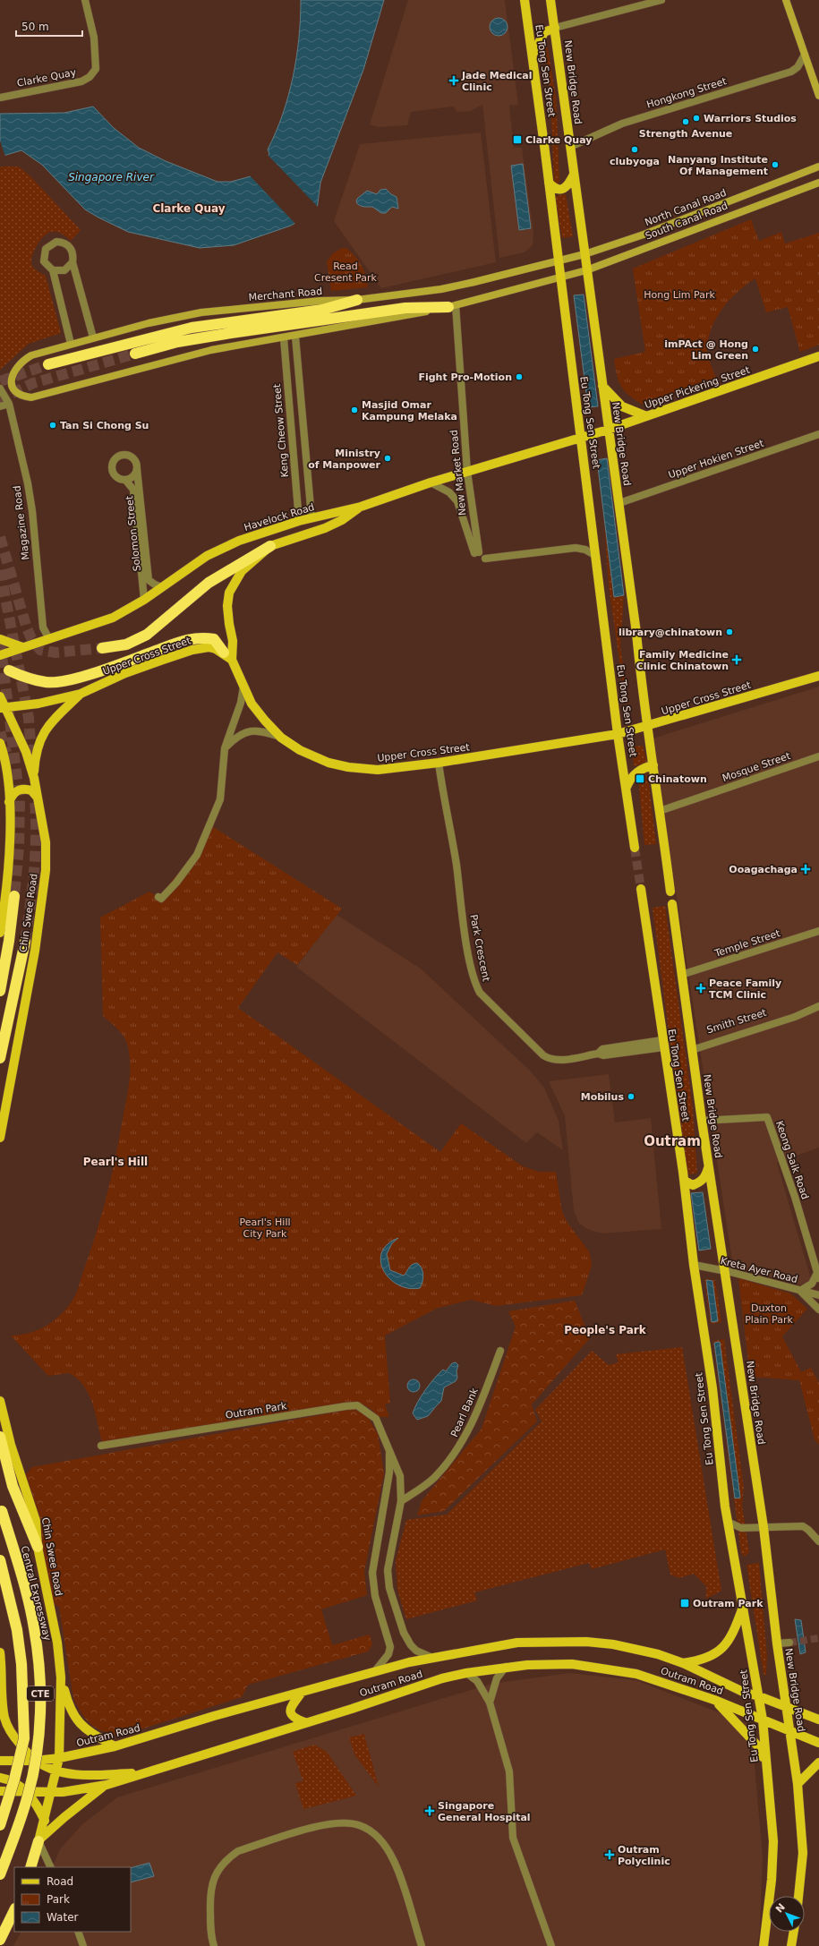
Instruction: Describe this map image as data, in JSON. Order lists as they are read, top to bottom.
{
  "streets": {
    "highway": ["Central Expressway", "CTE"],
    "main road": [
      "Eu Tong Sen Street",
      "New Bridge Road",
      "Upper Pickering Street",
      "Havelock Road",
      "Upper Cross Street",
      "Chin Swee Road",
      "Outram Road"
    ],
    "street": [
      "Clarke Quay",
      "Hongkong Street",
      "North Canal Road",
      "South Canal Road",
      "Merchant Road",
      "Keng Cheow Street",
      "Upper Hokien Street",
      "New Market Road",
      "Magazine Road",
      "Solomon Street",
      "Mosque Street",
      "Temple Street",
      "Park Crescent",
      "Smith Street",
      "Keong Saik Road",
      "Kreta Ayer Road",
      "Outram Park",
      "Pearl Bank"
    ]
  },
  "crossings": [
    ["Eu Tong Sen Street", "North Canal Road"],
    ["Eu Tong Sen Street", "South Canal Road"],
    ["Eu Tong Sen Street", "Merchant Road"],
    ["Eu Tong Sen Street", "Upper Pickering Street"],
    ["Eu Tong Sen Street", "Havelock Road"],
    ["Eu Tong Sen Street", "Upper Cross Street"],
    ["Eu Tong Sen Street", "Park Crescent"],
    ["Eu Tong Sen Street", "Kreta Ayer Road"],
    ["Eu Tong Sen Street", "Outram Road"],
    ["New Bridge Road", "Hongkong Street"],
    ["New Bridge Road", "North Canal Road"],
    ["New Bridge Road", "South Canal Road"],
    ["New Bridge Road", "Upper Pickering Street"],
    ["New Bridge Road", "Upper Hokien Street"],
    ["New Bridge Road", "Upper Cross Street"],
    ["New Bridge Road", "Mosque Street"],
    ["New Bridge Road", "Temple Street"],
    ["New Bridge Road", "Smith Street"],
    ["New Bridge Road", "Keong Saik Road"],
    ["New Bridge Road", "Kreta Ayer Road"],
    ["New Bridge Road", "Outram Road"],
    ["North Canal Road", "Merchant Road"],
    ["Merchant Road", "Keng Cheow Street"],
    ["Upper Pickering Street", "Havelock Road"],
    ["Keng Cheow Street", "Havelock Road"],
    ["New Market Road", "Havelock Road"],
    ["Havelock Road", "Magazine Road"],
    ["Havelock Road", "Solomon Street"],
    ["Upper Cross Street", "Chin Swee Road"],
    ["Upper Cross Street", "Park Crescent"],
    ["Keong Saik Road", "Kreta Ayer Road"],
    ["Outram Park", "Pearl Bank"],
    ["Outram Park", "Outram Road"]
  ],
  "districts": [
    "Clarke Quay",
    "Outram",
    "Pearl's Hill",
    "People's Park"
  ],
  "water": ["Singapore River"],
  "parks": [
    "Read Cresent Park",
    "Hong Lim Park",
    "Pearl's Hill City Park",
    "Duxton Plain Park"
  ],
  "places": {
    "health": [
      "Jade Medical Clinic",
      "Family Medicine Clinic Chinatown",
      "Ooagachaga",
      "Peace Family TCM Clinic",
      "Singapore General Hospital",
      "Outram Polyclinic"
    ],
    "other": [
      "Warriors Studios",
      "Strength Avenue",
      "clubyoga",
      "Nanyang Institute Of Management",
      "imPAct @ Hong Lim Green",
      "Fight Pro-Motion",
      "Masjid Omar Kampung Melaka",
      "Tan Si Chong Su",
      "Ministry of Manpower",
      "library@chinatown",
      "Mobilus"
    ],
    "transit": ["Clarke Quay", "Chinatown", "Outram Park"]
  },
  "legend": ["Road", "Park", "Water"],
  "scale_bar": "50 m",
  "north": "top left"
}
